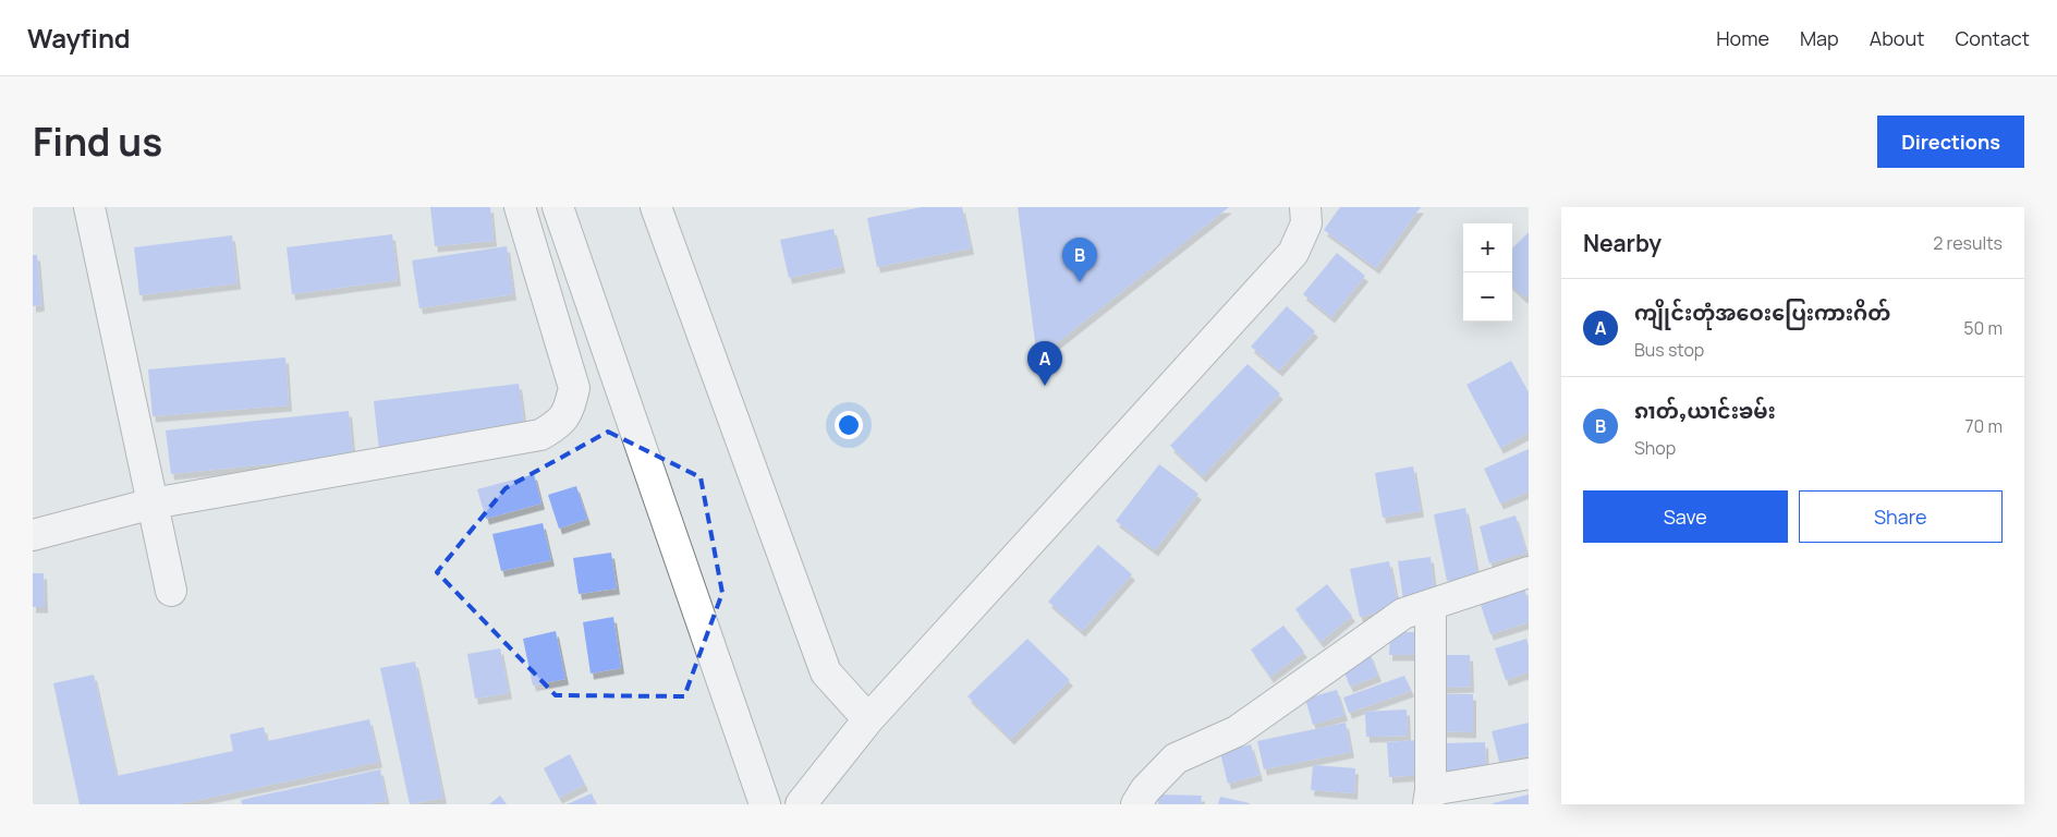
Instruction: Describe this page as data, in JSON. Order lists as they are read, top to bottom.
{
  "page": {
    "header": "Wayfind",
    "nav": [
      "Home",
      "Map",
      "About",
      "Contact"
    ],
    "title": "Find us",
    "buttons": [
      "Directions",
      ["Save", "Share"]
    ],
    "heading": ["Nearby", "2 results"],
    "map_buttons": ["+", "−"],
    "pins": ["B", "A"],
    "list": [
      {
        "mark": "A",
        "name": "ကျိုင်းတုံအဝေးပြေးကားဂိတ်",
        "note": "Bus stop",
        "value": "50 m"
      },
      {
        "mark": "B",
        "name": "ၵၢတ်ႇယၢင်းၶမ်း",
        "note": "Shop",
        "value": "70 m"
      }
    ]
  }
}
